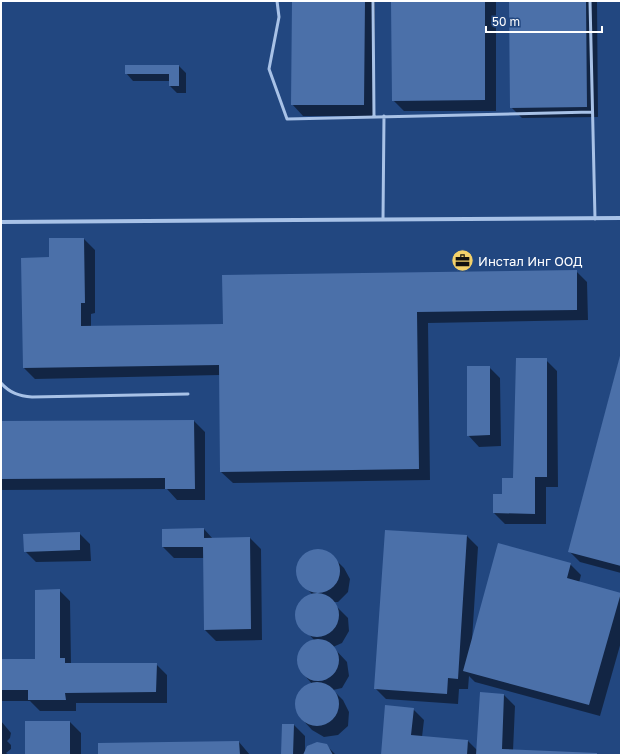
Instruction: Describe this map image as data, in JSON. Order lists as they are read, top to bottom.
{
  "places": {
    "office": ["Инстал Инг ООД"]
  },
  "scale_bar": "50 m"
}
